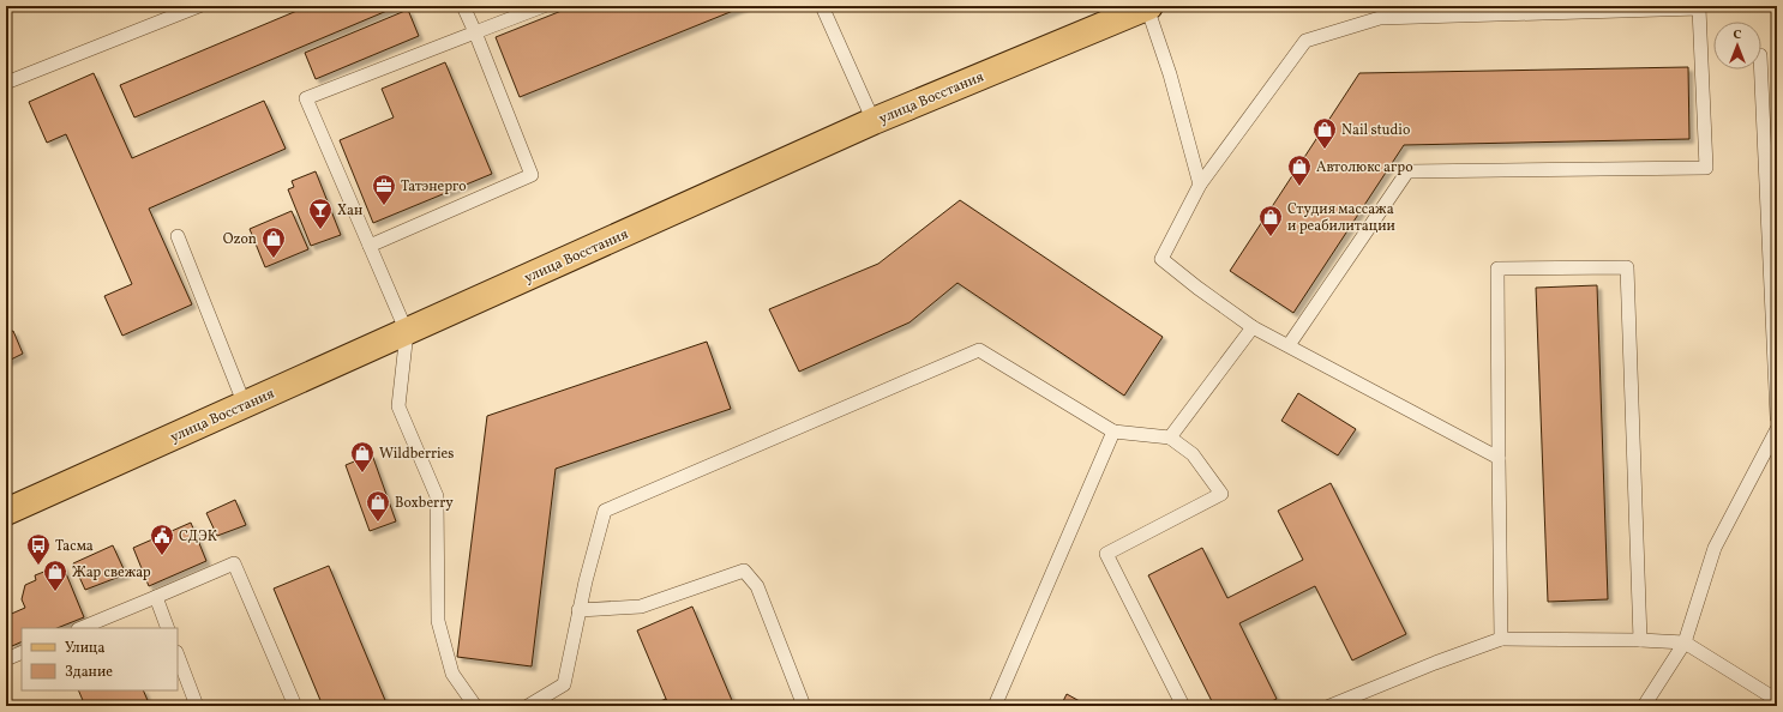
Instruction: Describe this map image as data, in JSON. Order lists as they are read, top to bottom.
{
  "streets": {
    "main road": ["улица Восстания"]
  },
  "places": {
    "shop": [
      "Nail studio",
      "Автолюкс агро",
      "Студия массажа и реабилитации",
      "Ozon",
      "Wildberries",
      "Boxberry",
      "Жар свежар"
    ],
    "office": ["Татэнерго"],
    "bar": ["Хан"],
    "public building": ["СДЭК"],
    "bus stop": ["Тасма"]
  },
  "legend": ["Улица", "Здание"],
  "north": "top"
}
